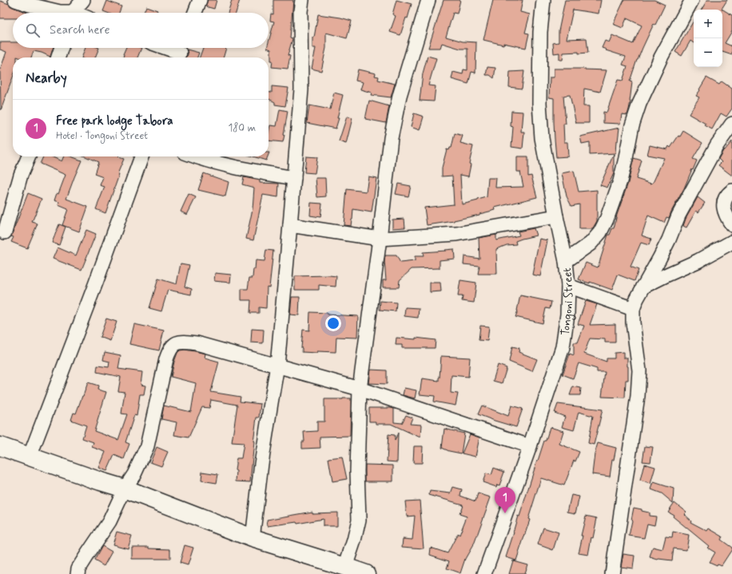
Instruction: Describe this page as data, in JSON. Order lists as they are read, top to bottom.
{
  "streets": {
    "street": ["Tongoni Street"]
  },
  "page": {
    "map_buttons": ["+", "−"],
    "search": "Search here",
    "heading": "Nearby",
    "list": [
      {
        "mark": "1",
        "name": "Free park lodge Tabora",
        "note": "Hotel · Tongoni Street",
        "value": "180 m"
      }
    ],
    "pins": "1"
  }
}
